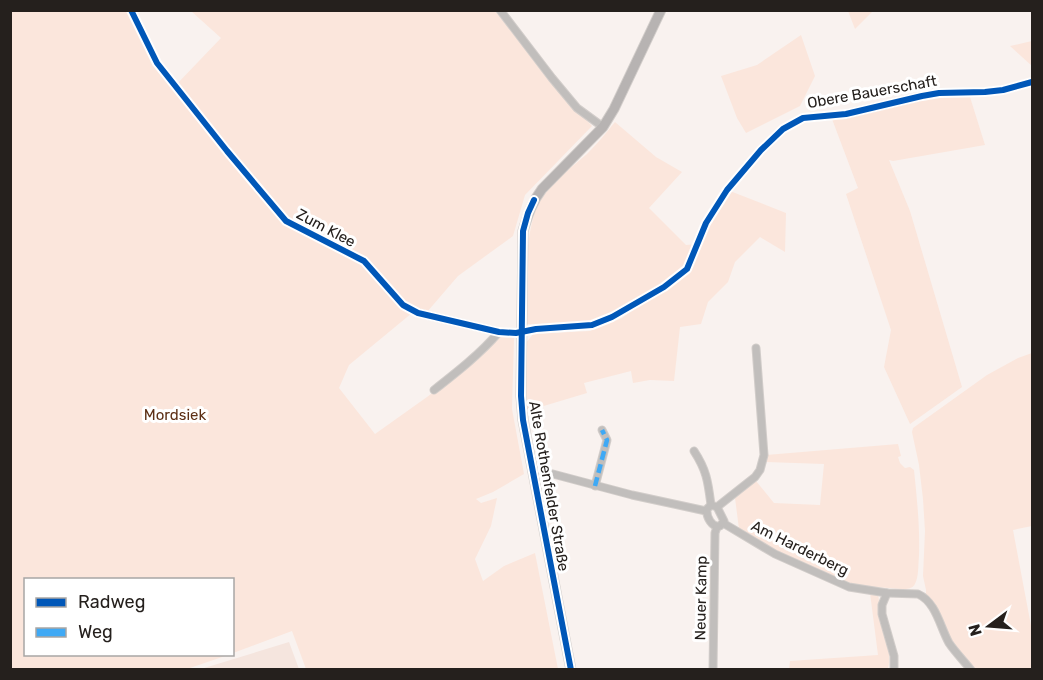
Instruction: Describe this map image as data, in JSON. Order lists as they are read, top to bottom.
{
  "streets": {
    "street": [
      "Obere Bauerschaft",
      "Zum Klee",
      "Alte Rothenfelder Straße",
      "Am Harderberg",
      "Neuer Kamp"
    ]
  },
  "crossings": [
    ["Obere Bauerschaft", "Zum Klee"],
    ["Obere Bauerschaft", "Alte Rothenfelder Straße"],
    ["Zum Klee", "Alte Rothenfelder Straße"],
    ["Am Harderberg", "Neuer Kamp"]
  ],
  "parks": ["Mordsiek"],
  "legend": ["Radweg", "Weg"],
  "north": "left"
}
